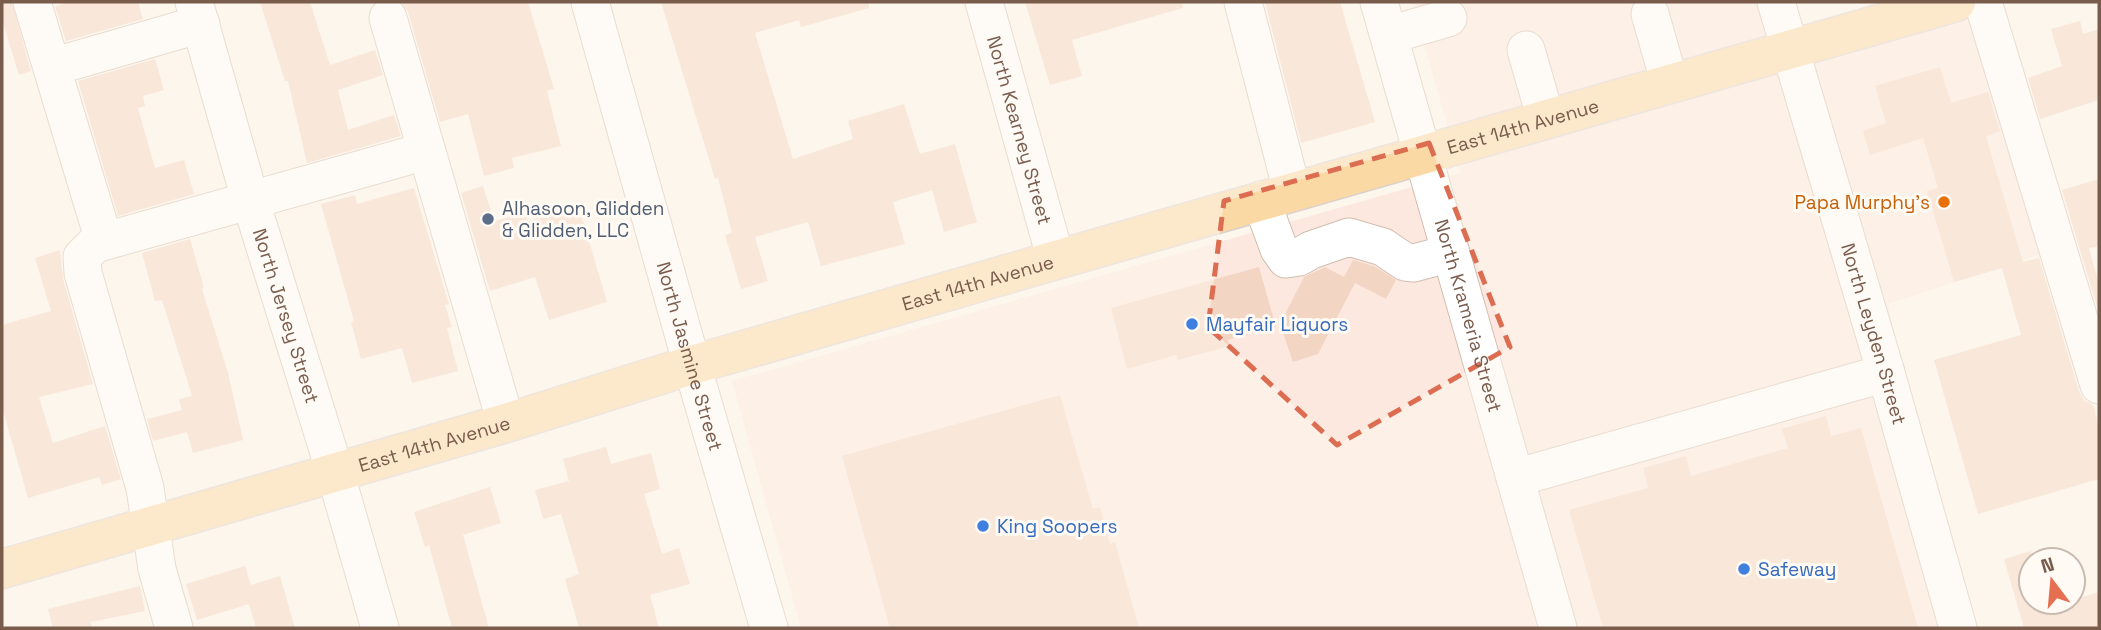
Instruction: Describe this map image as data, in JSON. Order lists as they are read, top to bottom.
{
  "streets": {
    "main road": ["East 14th Avenue"],
    "street": [
      "North Kearney Street",
      "North Jersey Street",
      "North Krameria Street",
      "North Leyden Street",
      "North Jasmine Street"
    ]
  },
  "crossings": [
    ["East 14th Avenue", "North Kearney Street"],
    ["East 14th Avenue", "North Jersey Street"],
    ["East 14th Avenue", "North Krameria Street"],
    ["East 14th Avenue", "North Leyden Street"],
    ["East 14th Avenue", "North Jasmine Street"]
  ],
  "places": [
    "Papa Murphy's",
    "Alhasoon, Glidden & Glidden, LLC",
    "Mayfair Liquors",
    "King Soopers",
    "Safeway"
  ],
  "north": "top"
}
